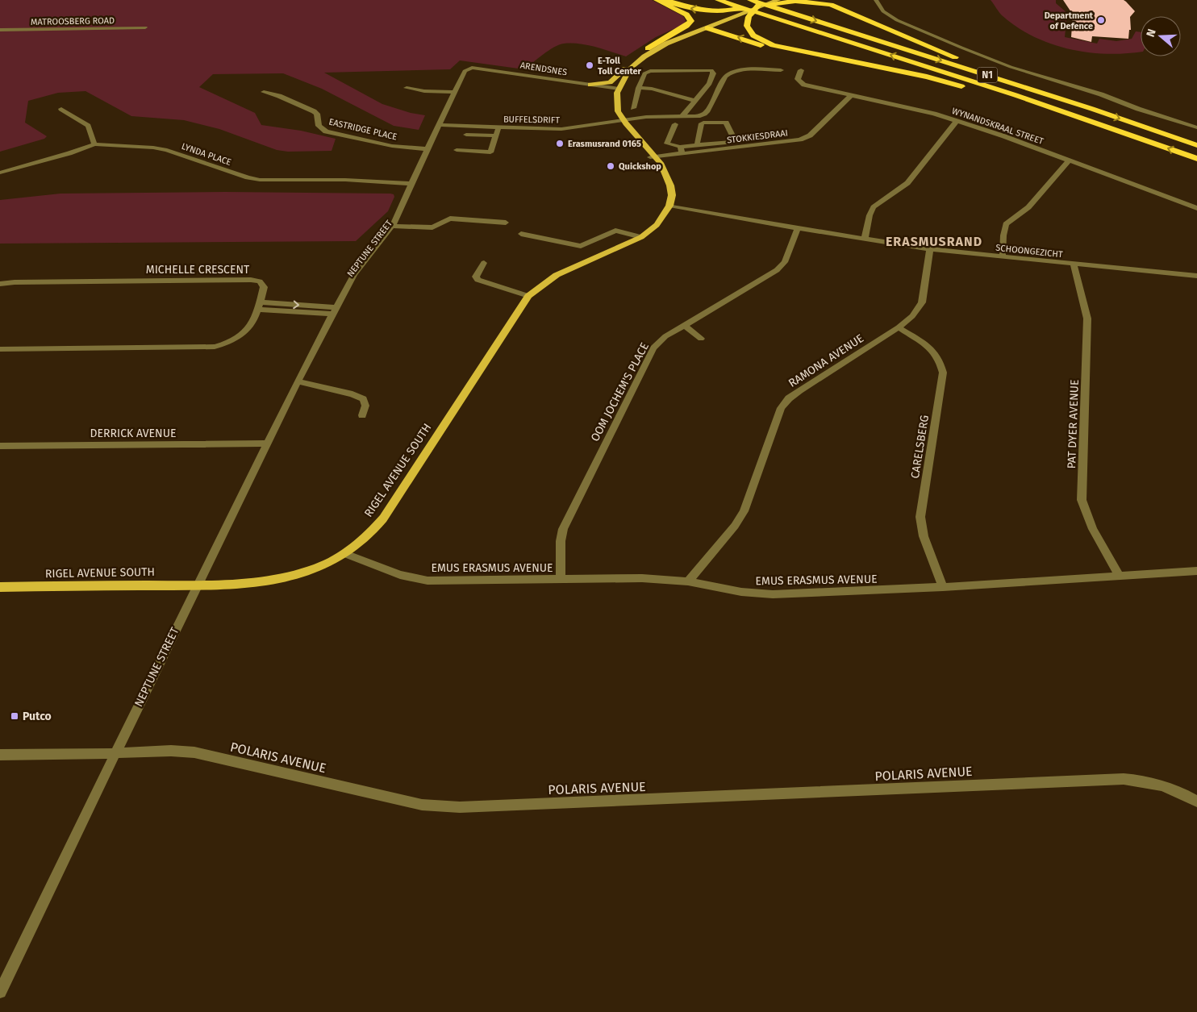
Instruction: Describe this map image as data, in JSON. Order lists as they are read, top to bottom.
{
  "streets": {
    "highway": ["N1"],
    "main road": ["RIGEL AVENUE SOUTH"],
    "street": [
      "MATROOSBERG ROAD",
      "ARENDSNES",
      "BUFFELSDRIFT",
      "WYNANDSKRAAL STREET",
      "EASTRIDGE PLACE",
      "STOKKIESDRAAI",
      "LYNDA PLACE",
      "NEPTUNE STREET",
      "SCHOONGEZICHT",
      "MICHELLE CRESCENT",
      "RAMONA AVENUE",
      "OOM JOCHEM'S PLACE",
      "PAT DYER AVENUE",
      "DERRICK AVENUE",
      "CARELSBERG",
      "EMUS ERASMUS AVENUE",
      "POLARIS AVENUE"
    ]
  },
  "crossings": [
    ["ARENDSNES", "NEPTUNE STREET"],
    ["BUFFELSDRIFT", "NEPTUNE STREET"],
    ["WYNANDSKRAAL STREET", "STOKKIESDRAAI"],
    ["EASTRIDGE PLACE", "NEPTUNE STREET"],
    ["LYNDA PLACE", "NEPTUNE STREET"],
    ["NEPTUNE STREET", "DERRICK AVENUE"],
    ["NEPTUNE STREET", "RIGEL AVENUE SOUTH"],
    ["NEPTUNE STREET", "POLARIS AVENUE"],
    ["SCHOONGEZICHT", "RAMONA AVENUE"],
    ["SCHOONGEZICHT", "OOM JOCHEM'S PLACE"],
    ["SCHOONGEZICHT", "PAT DYER AVENUE"],
    ["SCHOONGEZICHT", "RIGEL AVENUE SOUTH"],
    ["RAMONA AVENUE", "CARELSBERG"],
    ["RAMONA AVENUE", "EMUS ERASMUS AVENUE"],
    ["OOM JOCHEM'S PLACE", "EMUS ERASMUS AVENUE"],
    ["PAT DYER AVENUE", "EMUS ERASMUS AVENUE"],
    ["CARELSBERG", "EMUS ERASMUS AVENUE"],
    ["RIGEL AVENUE SOUTH", "EMUS ERASMUS AVENUE"]
  ],
  "districts": ["ERASMUSRAND"],
  "places": {
    "other": [
      "Department of Defence",
      "E-Toll Toll Center",
      "Erasmusrand 0165",
      "Quickshop"
    ],
    "transit": ["Putco"]
  },
  "north": "left"
}
